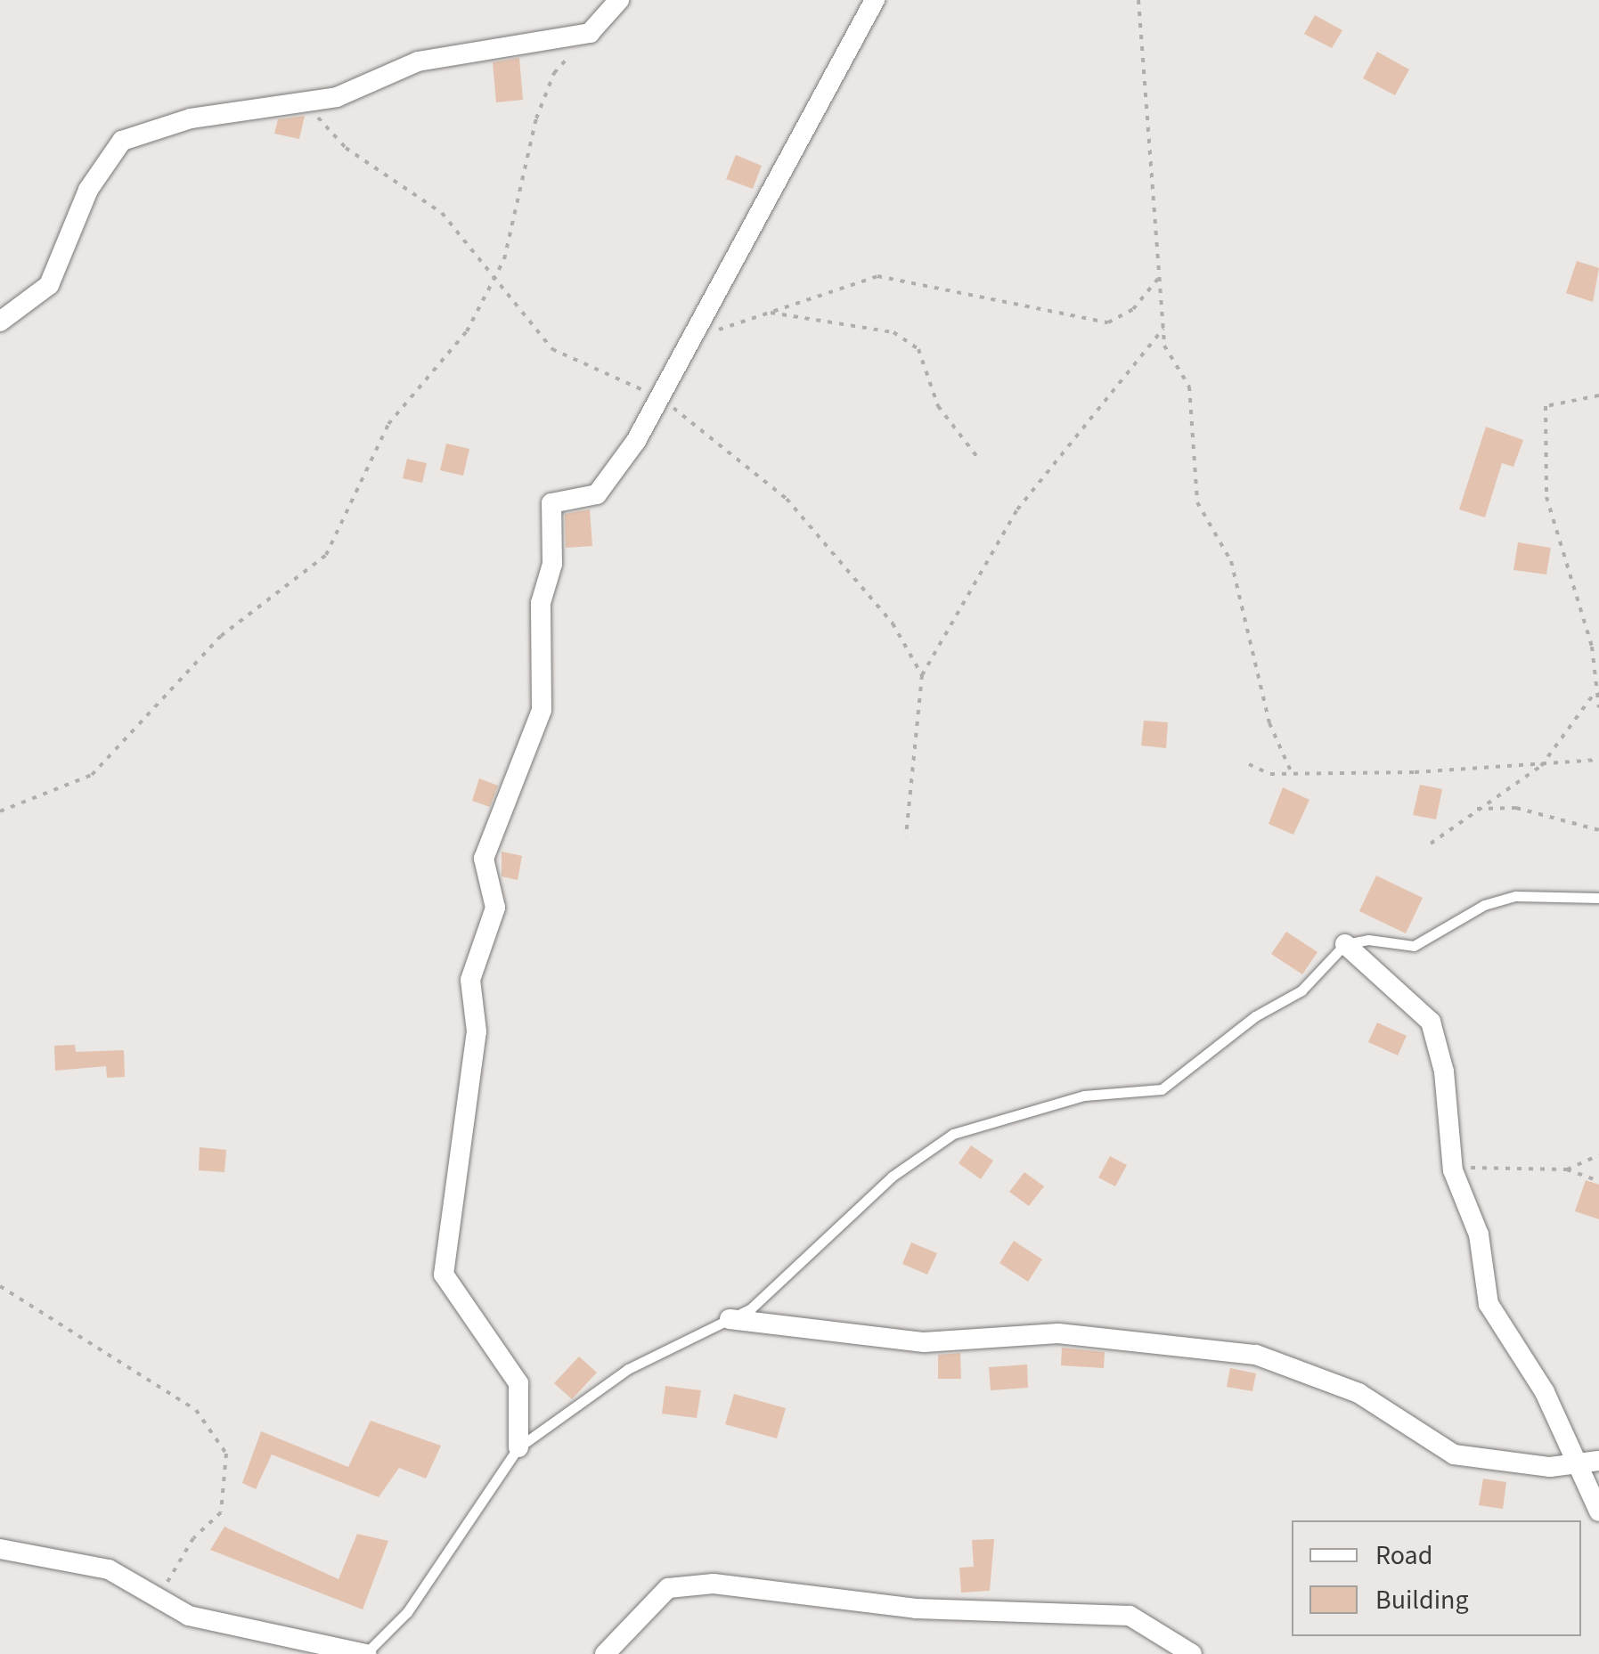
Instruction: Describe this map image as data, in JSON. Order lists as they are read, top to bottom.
{
  "legend": ["Road", "Building"]
}
